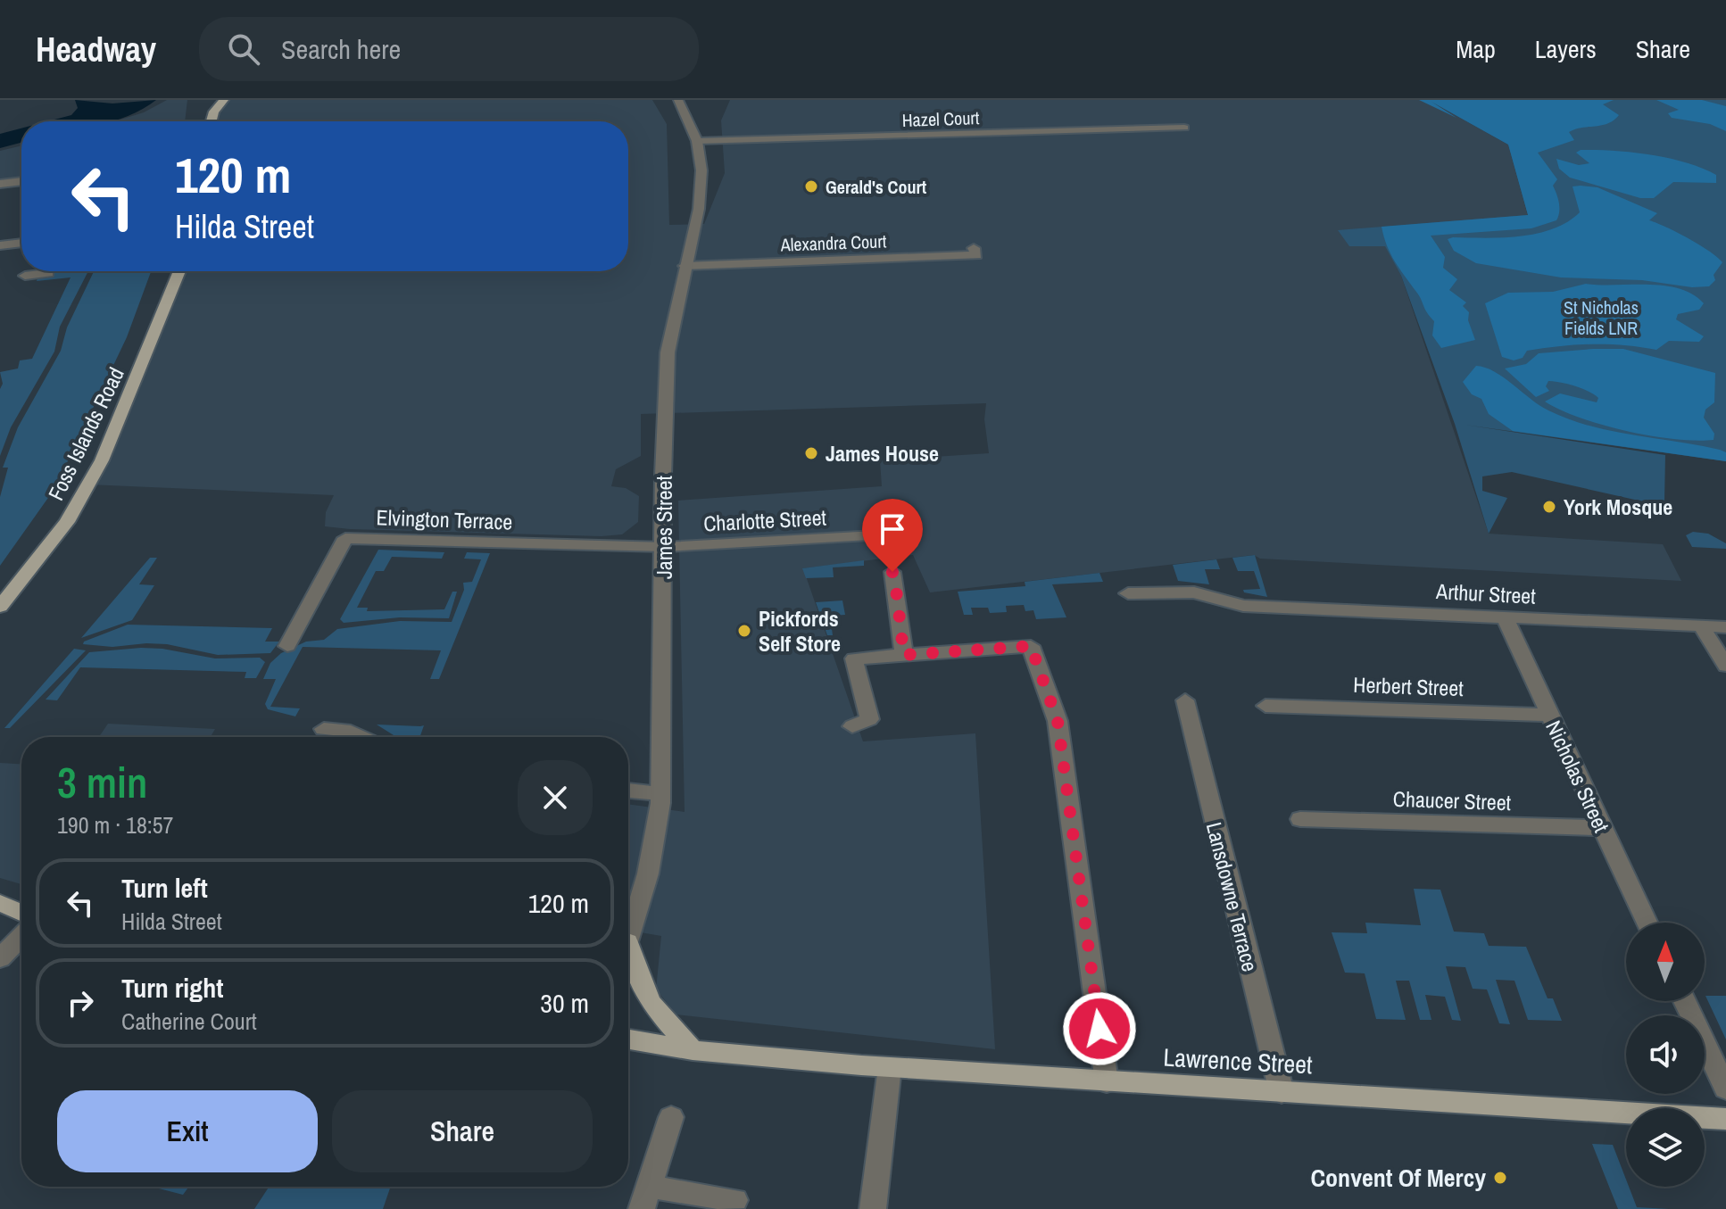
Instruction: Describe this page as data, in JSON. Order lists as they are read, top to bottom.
{
  "streets": {
    "main road": ["Foss Islands Road", "Lawrence Street"],
    "street": [
      "Hazel Court",
      "Alexandra Court",
      "Elvington Terrace",
      "Charlotte Street",
      "James Street",
      "Arthur Street",
      "Herbert Street",
      "Nicholas Street",
      "Chaucer Street",
      "Lansdowne Terrace"
    ]
  },
  "crossings": [
    ["Hazel Court", "James Street"],
    ["Alexandra Court", "James Street"],
    ["Elvington Terrace", "Charlotte Street"],
    ["Elvington Terrace", "James Street"],
    ["Charlotte Street", "James Street"],
    ["Arthur Street", "Nicholas Street"],
    ["Herbert Street", "Nicholas Street"],
    ["Nicholas Street", "Chaucer Street"],
    ["Lansdowne Terrace", "Lawrence Street"]
  ],
  "parks": ["St Nicholas Fields LNR"],
  "places": [
    "Gerald's Court",
    "James House",
    "York Mosque",
    "Pickfords Self Store",
    "Convent Of Mercy"
  ],
  "north": "top",
  "page": {
    "header": "Headway",
    "search": "Search here",
    "nav": ["Map", "Layers", "Share"],
    "turn": ["120 m", "Hilda Street"],
    "heading": ["3 min", "190 m · 18:57"],
    "list": [
      {
        "name": "Turn left",
        "note": "Hilda Street",
        "value": "120 m"
      },
      {
        "name": "Turn right",
        "note": "Catherine Court",
        "value": "30 m"
      }
    ],
    "buttons": ["Exit", "Share"]
  }
}
